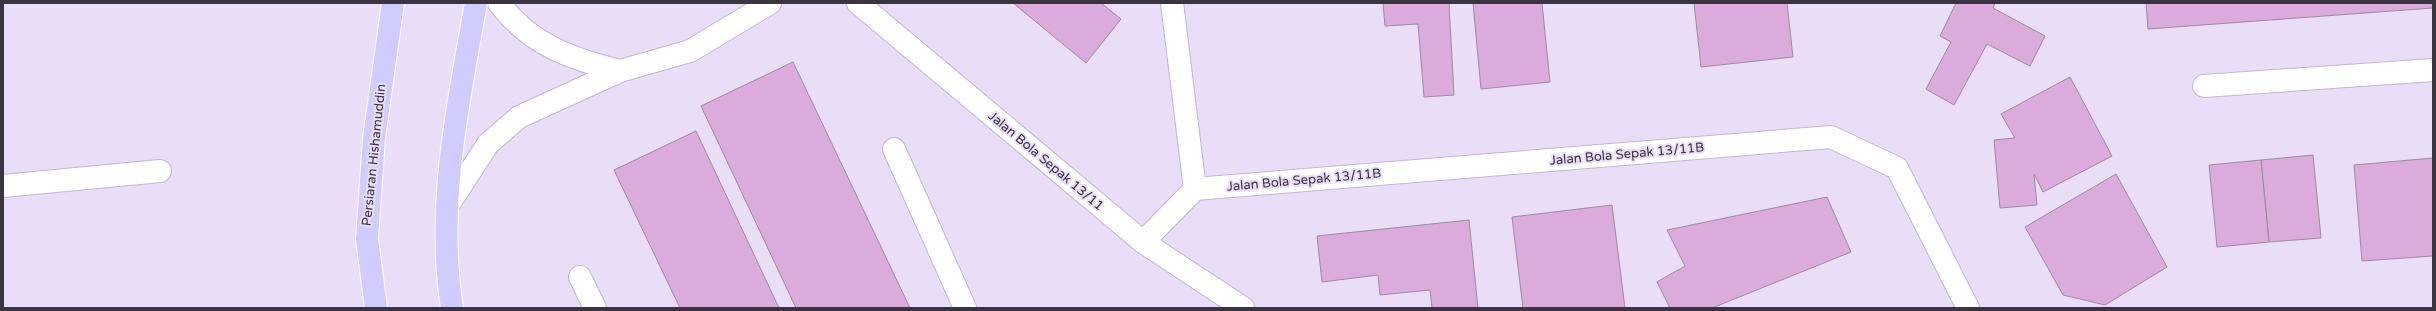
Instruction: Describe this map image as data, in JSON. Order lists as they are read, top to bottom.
{
  "streets": {
    "main road": ["Persiaran Hishamuddin"],
    "street": ["Jalan Bola Sepak 13/11B", "Jalan Bola Sepak 13/11"]
  }
}
